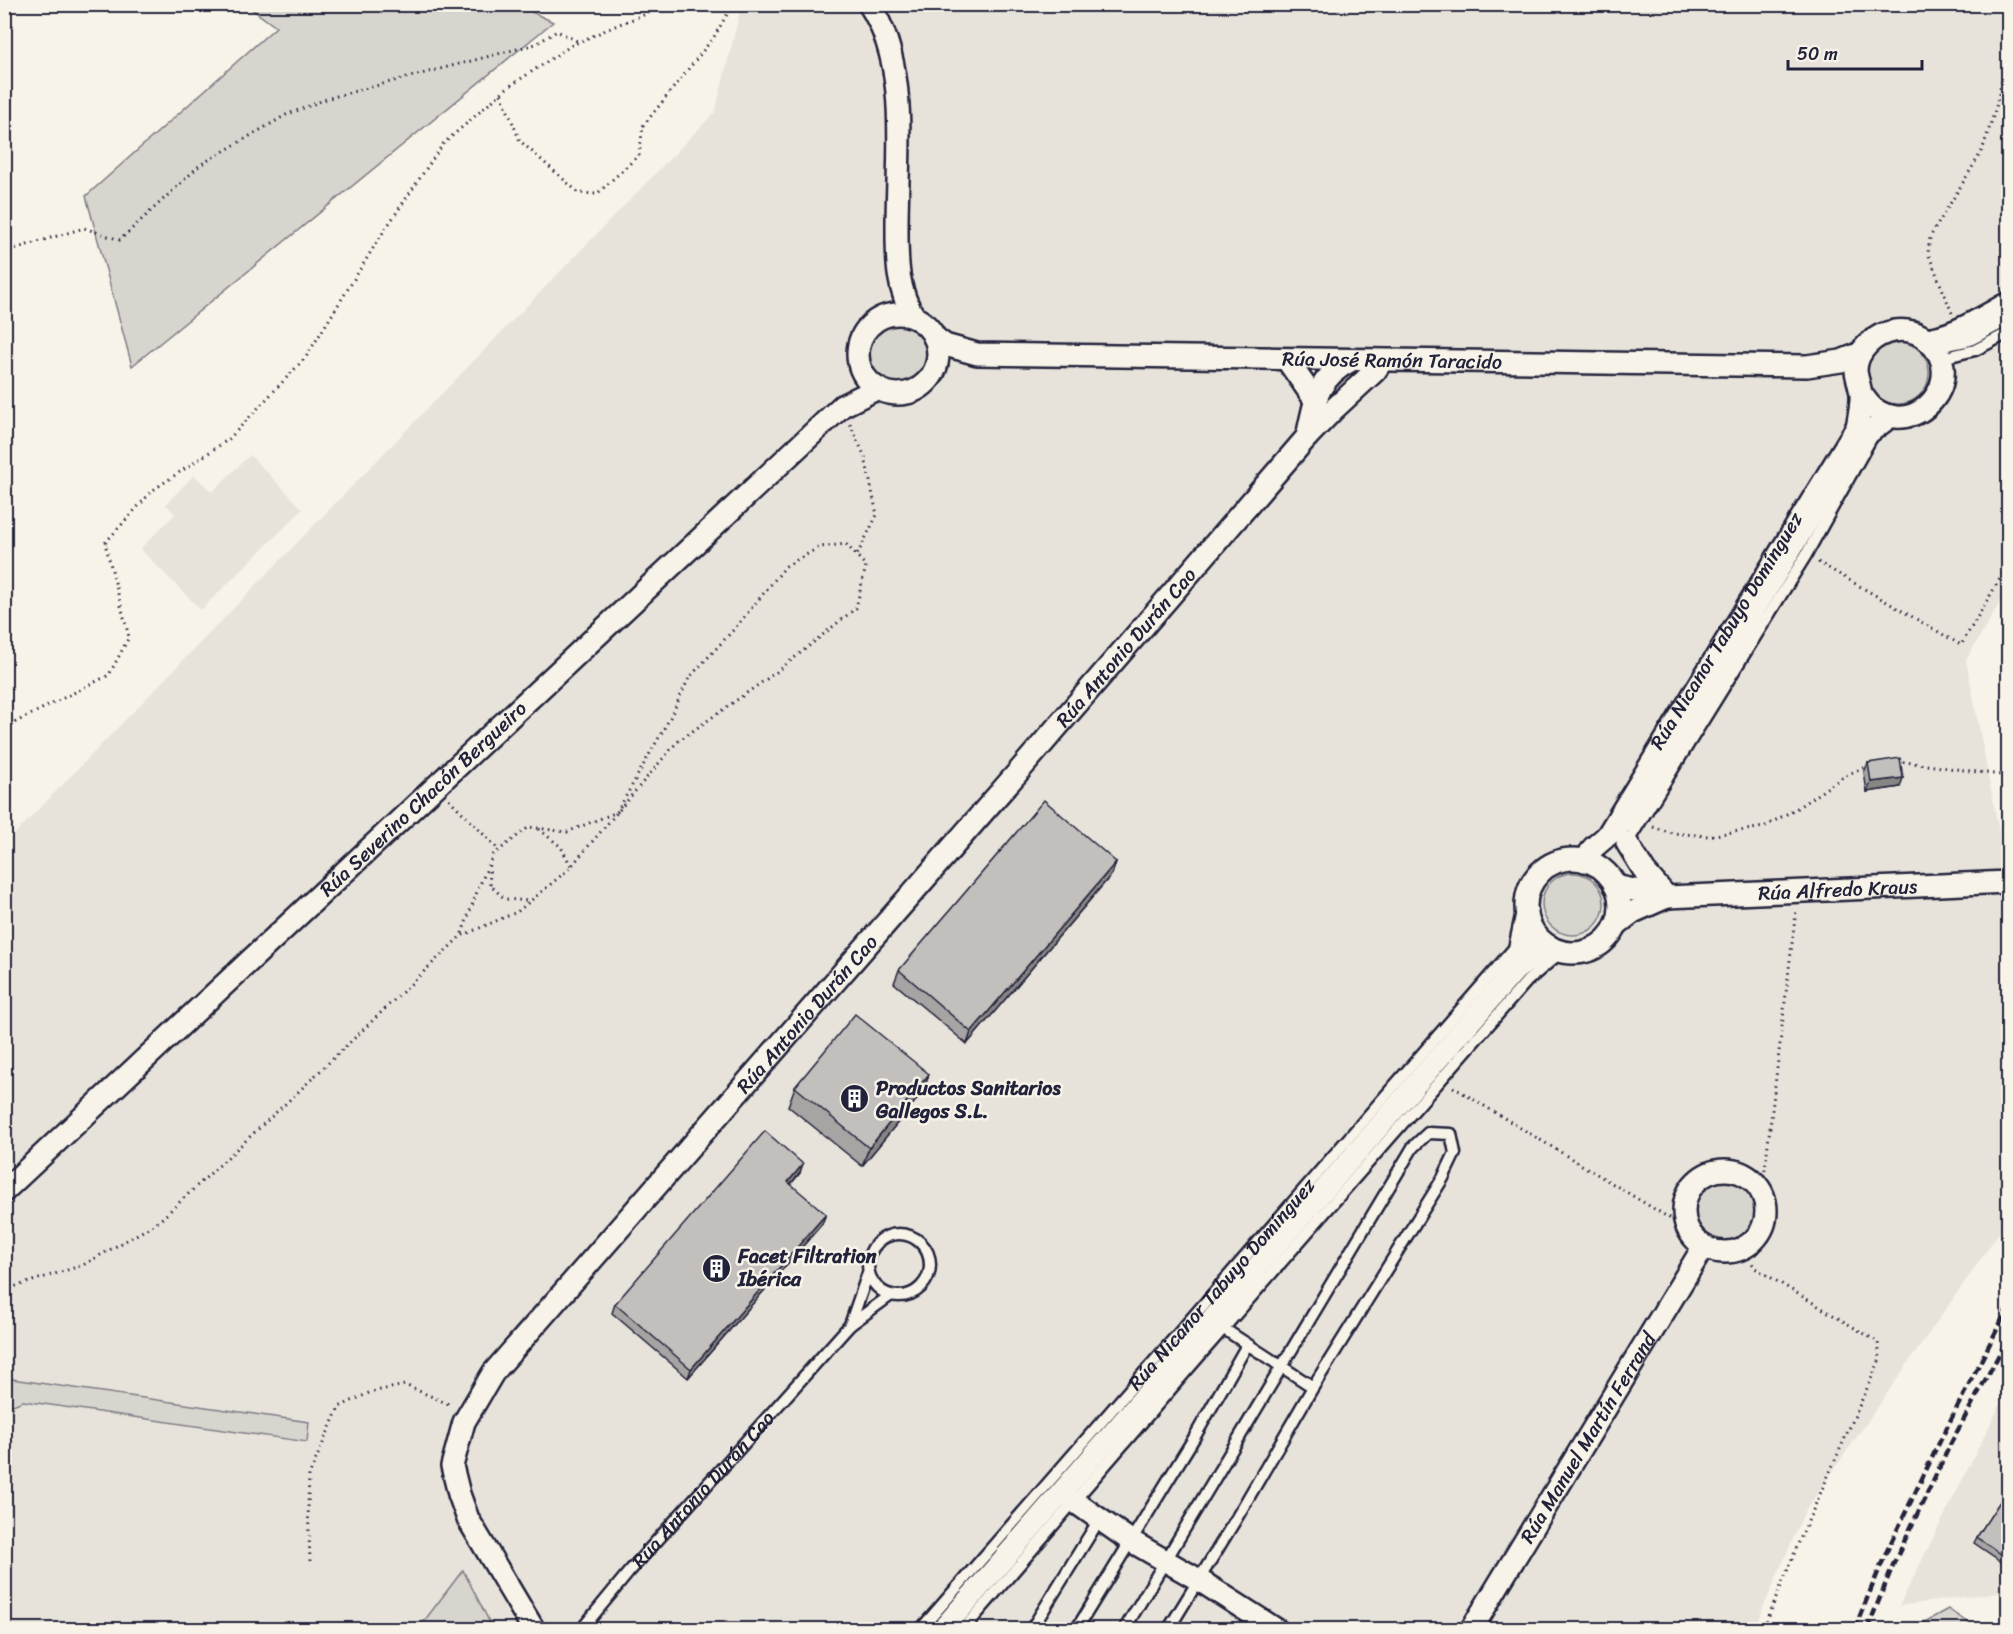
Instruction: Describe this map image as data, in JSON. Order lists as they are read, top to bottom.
{
  "streets": {
    "street": [
      "Rúa José Ramón Taracido",
      "Rúa Nicanor Tabuyo Domínguez",
      "Rúa Antonio Durán Cao",
      "Rúa Severino Chacón Bergueiro",
      "Rúa Alfredo Kraus",
      "Rúa Manuel Martín Ferrand"
    ]
  },
  "crossings": [
    ["Rúa José Ramón Taracido", "Rúa Nicanor Tabuyo Domínguez"],
    ["Rúa José Ramón Taracido", "Rúa Antonio Durán Cao"],
    ["Rúa José Ramón Taracido", "Rúa Severino Chacón Bergueiro"],
    ["Rúa Nicanor Tabuyo Domínguez", "Rúa Alfredo Kraus"]
  ],
  "places": {
    "building": ["Productos Sanitarios Gallegos S.L.", "Facet Filtration Ibérica"]
  },
  "scale_bar": "50 m"
}
